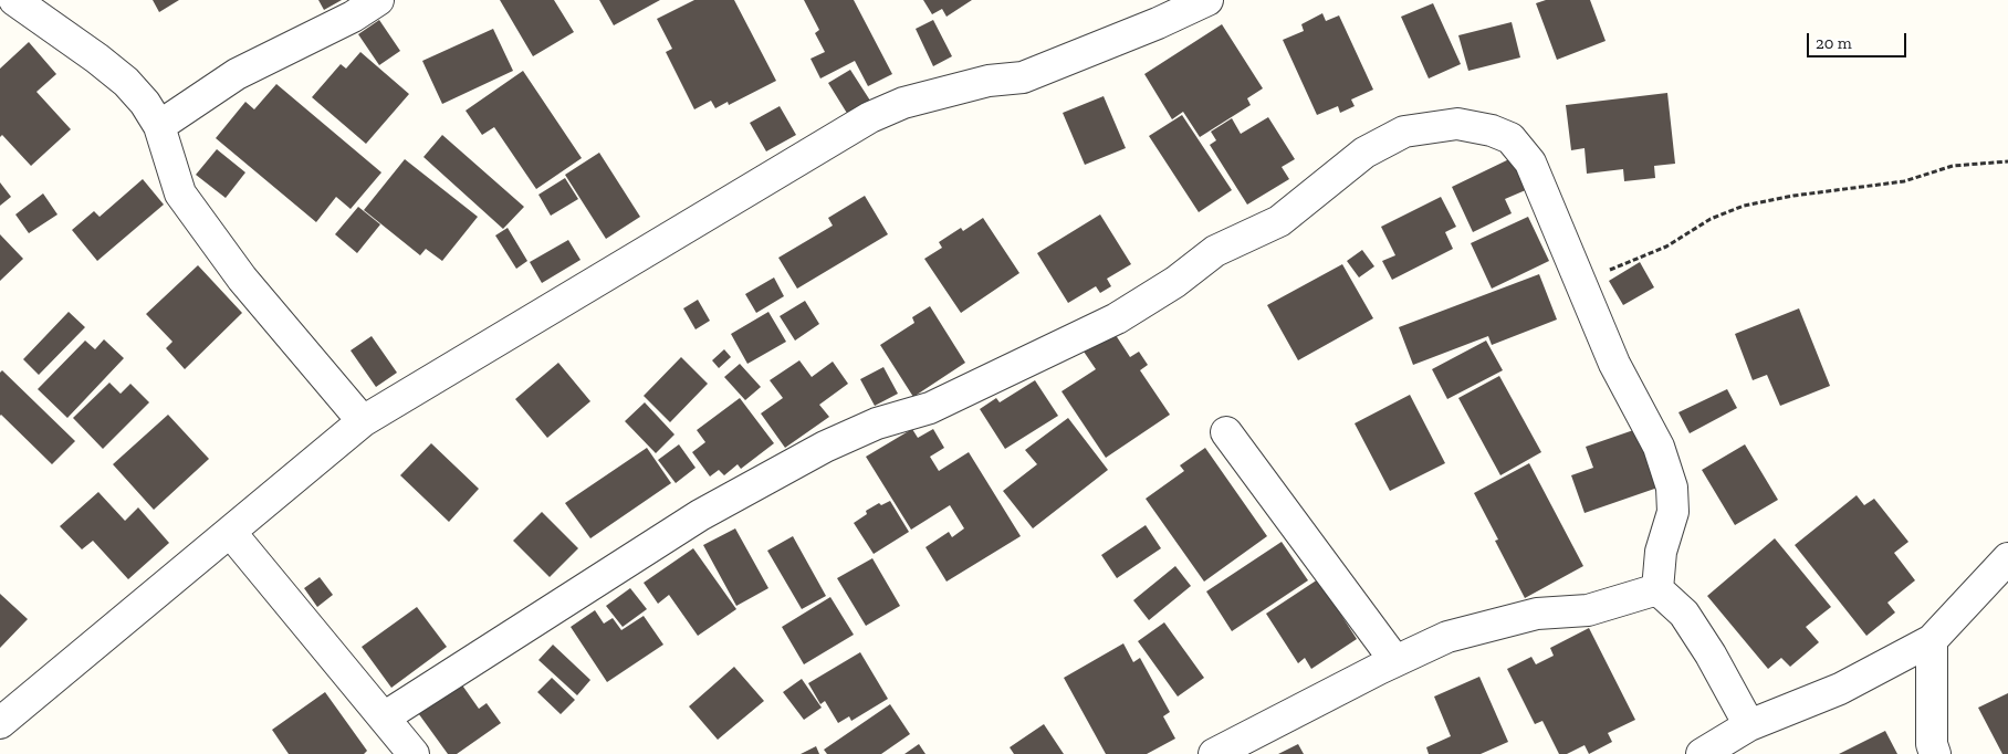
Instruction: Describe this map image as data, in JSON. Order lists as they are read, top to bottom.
{
  "scale_bar": "20 m"
}
